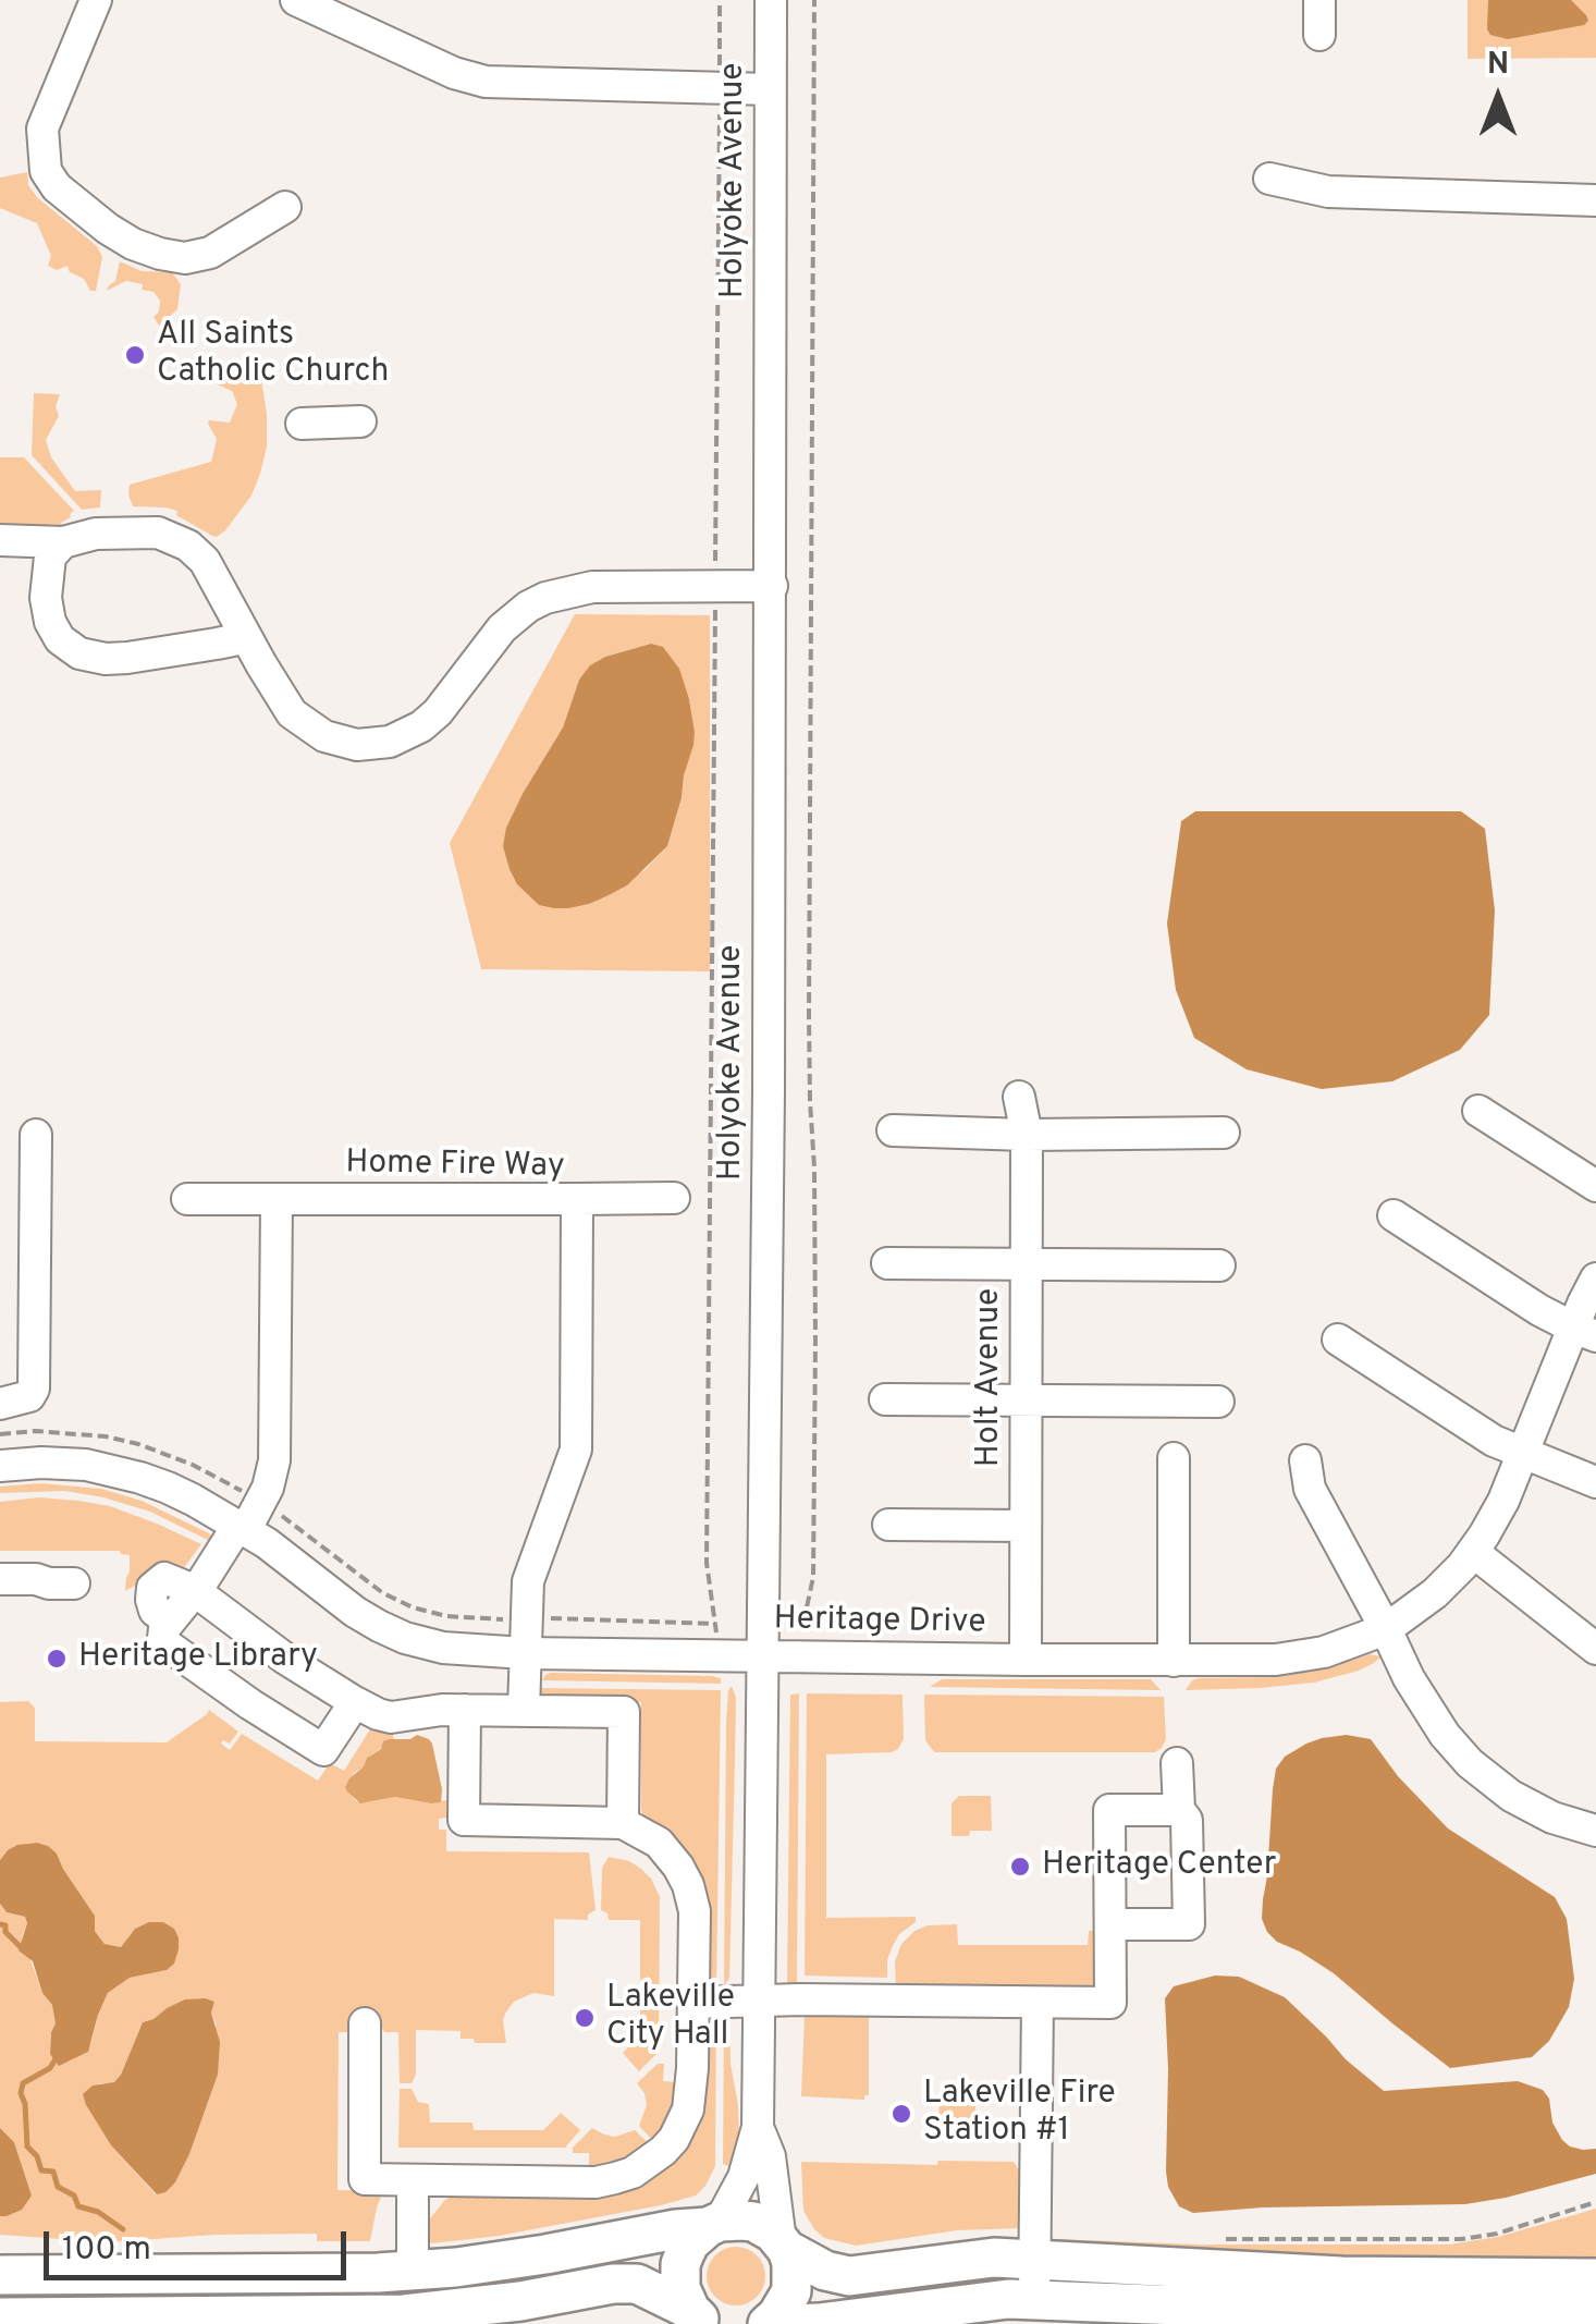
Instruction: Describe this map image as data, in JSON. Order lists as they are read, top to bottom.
{
  "streets": {
    "street": [
      "Holyoke Avenue",
      "Home Fire Way",
      "Holt Avenue",
      "Heritage Drive"
    ]
  },
  "crossings": [
    ["Holyoke Avenue", "Heritage Drive"],
    ["Home Fire Way", "Heritage Drive"],
    ["Holt Avenue", "Heritage Drive"]
  ],
  "places": [
    "All Saints Catholic Church",
    "Heritage Library",
    "Heritage Center",
    "Lakeville City Hall",
    "Lakeville Fire Station #1"
  ],
  "scale_bar": "100 m",
  "north": "top"
}
